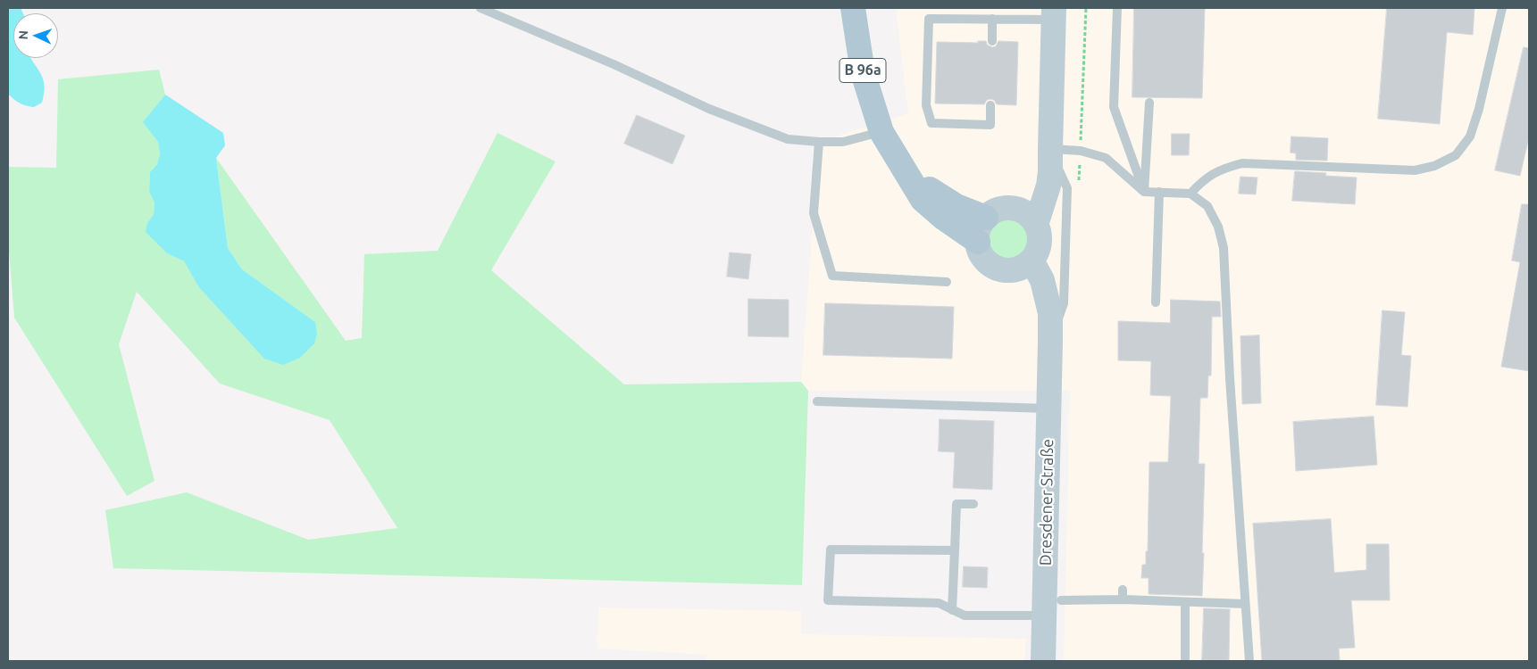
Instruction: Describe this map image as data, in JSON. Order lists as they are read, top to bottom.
{
  "streets": {
    "main road": ["B 96a", "Dresdener Straße"]
  },
  "crossings": [
    ["B 96a", "Dresdener Straße"]
  ],
  "north": "left"
}
